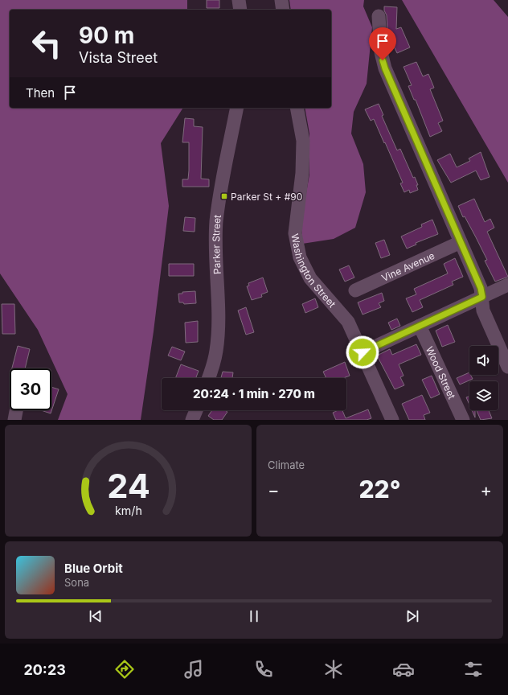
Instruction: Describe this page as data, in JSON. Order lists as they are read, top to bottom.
{
  "streets": {
    "street": [
      "Parker Street",
      "Vine Avenue",
      "Washington Street",
      "Wood Street"
    ]
  },
  "places": {
    "transit": ["Parker St + #90"]
  },
  "page": {
    "turn": ["90 m", "Vista Street"],
    "then": "Then",
    "limit": "30",
    "trip": "20:24 · 1 min · 270 m",
    "tile": "Climate",
    "heat": ["−", "22°", "+"],
    "song": ["Blue Orbit", "Sona"],
    "tabs": "20:23",
    "gauge": ["24", "km/h"]
  }
}
